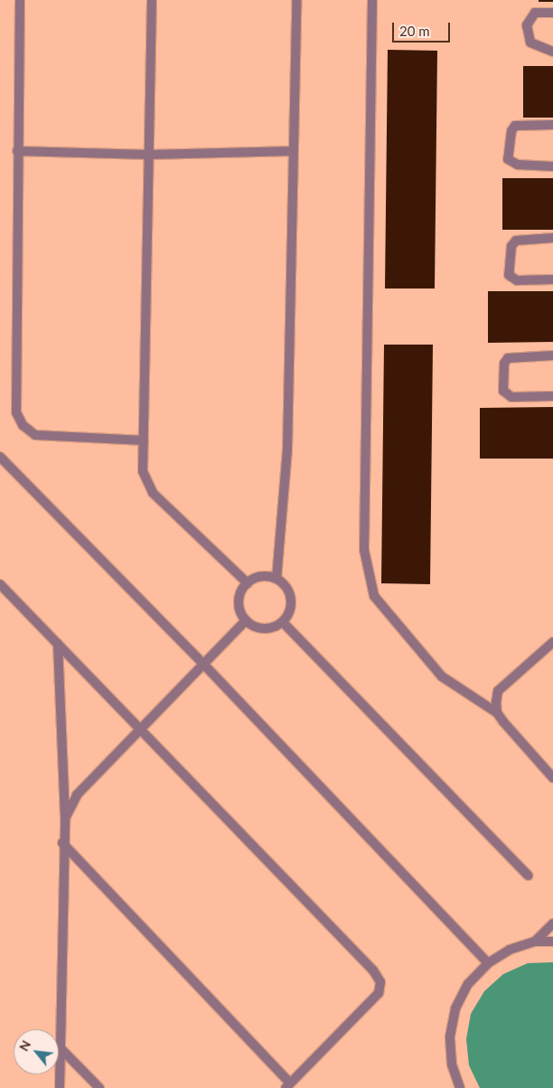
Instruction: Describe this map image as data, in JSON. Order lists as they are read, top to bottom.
{
  "scale_bar": "20 m",
  "north": "top left"
}
